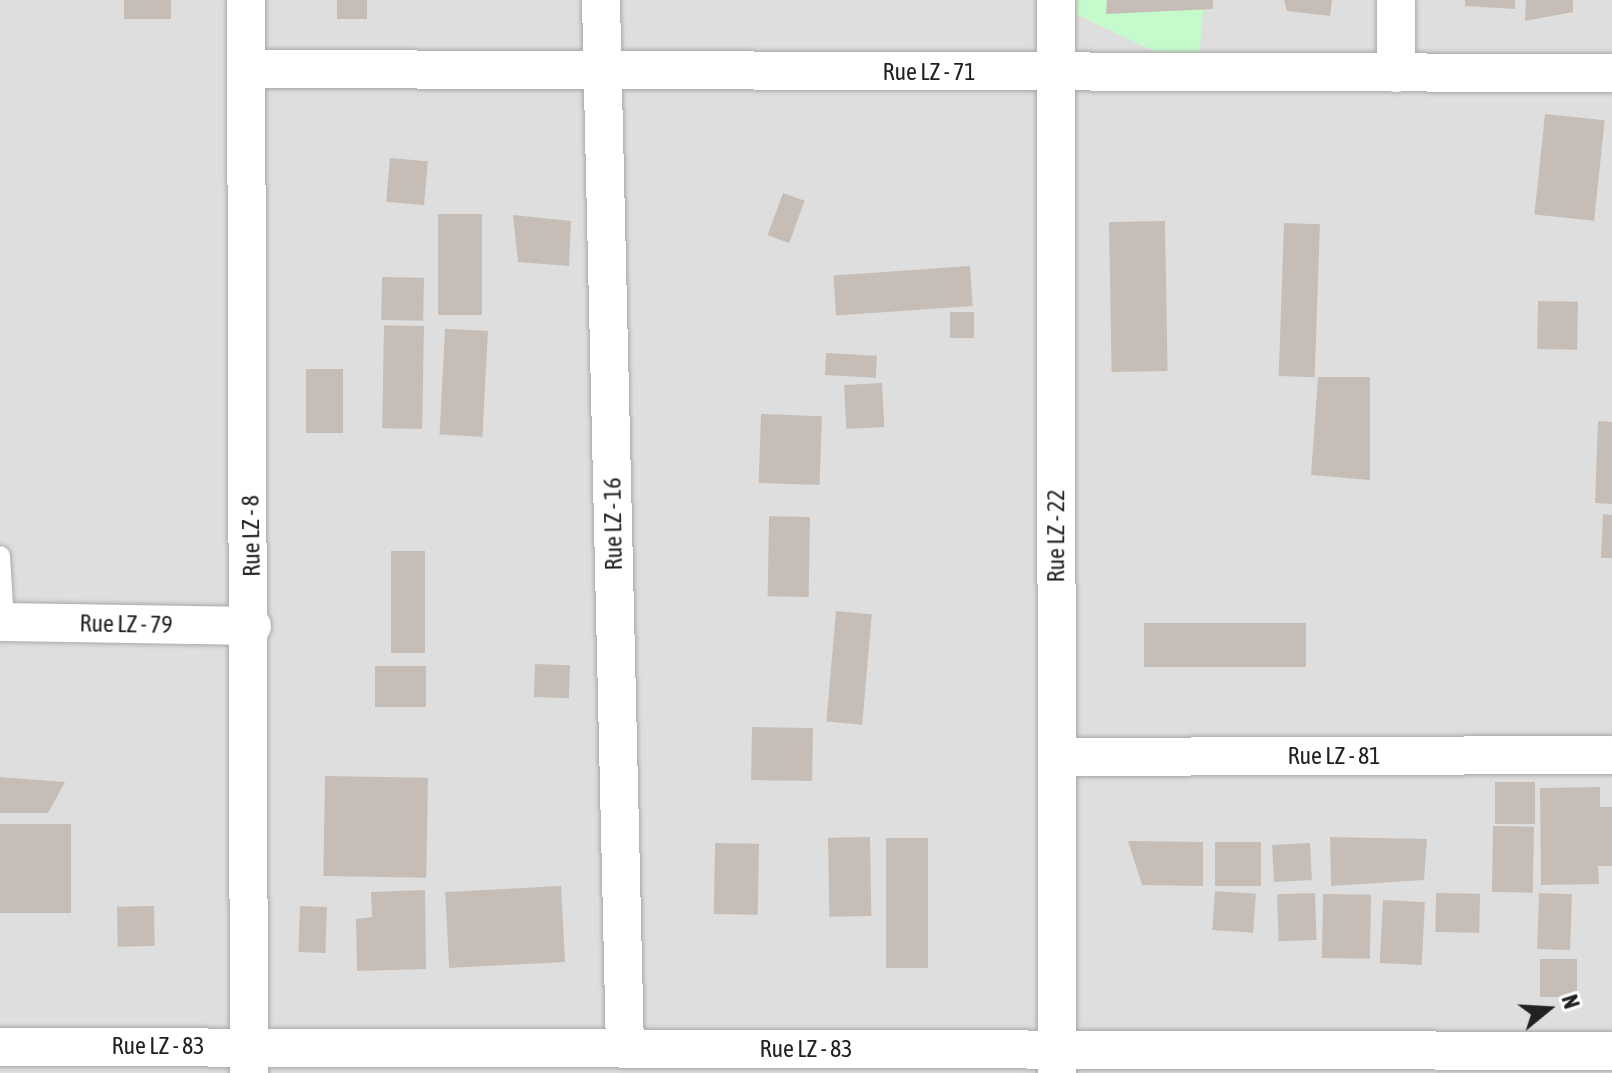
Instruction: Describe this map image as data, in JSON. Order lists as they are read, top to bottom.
{
  "streets": {
    "street": [
      "Rue LZ - 71",
      "Rue LZ - 16",
      "Rue LZ - 8",
      "Rue LZ - 22",
      "Rue LZ - 79",
      "Rue LZ - 81",
      "Rue LZ - 83"
    ]
  },
  "crossings": [
    ["Rue LZ - 71", "Rue LZ - 16"],
    ["Rue LZ - 71", "Rue LZ - 8"],
    ["Rue LZ - 71", "Rue LZ - 22"],
    ["Rue LZ - 16", "Rue LZ - 83"],
    ["Rue LZ - 8", "Rue LZ - 79"],
    ["Rue LZ - 8", "Rue LZ - 83"],
    ["Rue LZ - 22", "Rue LZ - 81"],
    ["Rue LZ - 22", "Rue LZ - 83"]
  ],
  "north": "right"
}
